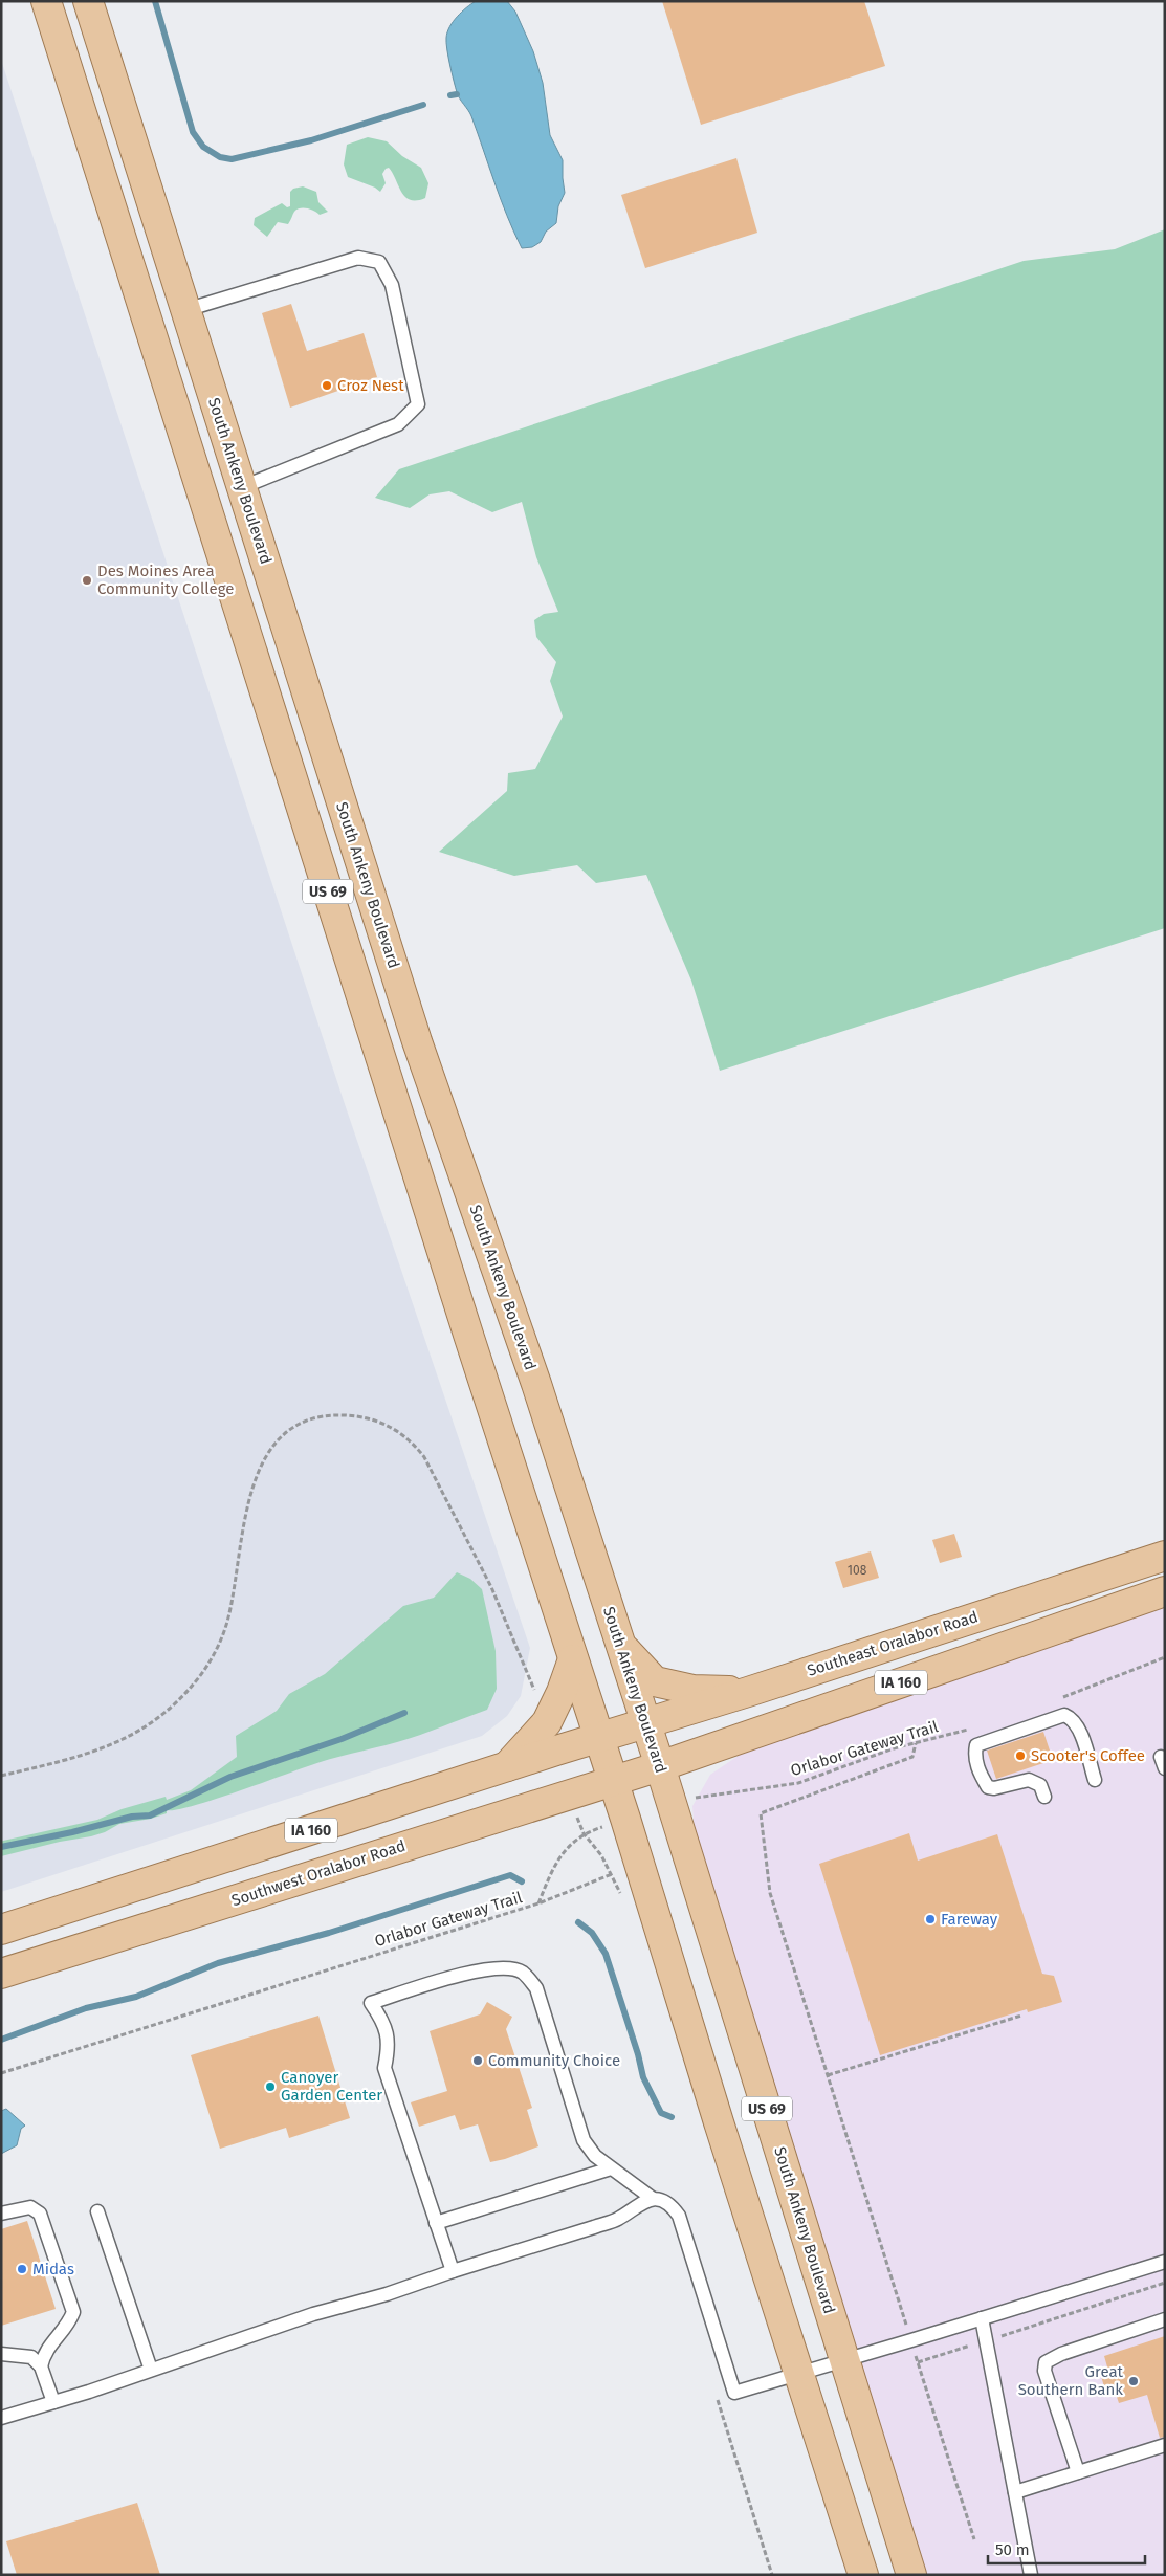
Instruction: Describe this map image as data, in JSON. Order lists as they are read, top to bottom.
{
  "streets": {
    "main road": [
      "South Ankeny Boulevard",
      "US 69",
      "Southeast Oralabor Road",
      "IA 160",
      "Southwest Oralabor Road"
    ],
    "path": ["Orlabor Gateway Trail"]
  },
  "crossings": [
    ["South Ankeny Boulevard", "Southeast Oralabor Road"],
    ["South Ankeny Boulevard", "IA 160"],
    ["South Ankeny Boulevard", "Orlabor Gateway Trail"],
    ["South Ankeny Boulevard", "Southwest Oralabor Road"],
    ["Southeast Oralabor Road", "IA 160"],
    ["IA 160", "Southwest Oralabor Road"]
  ],
  "places": [
    "Croz Nest",
    "Des Moines Area Community College",
    "Scooter's Coffee",
    "Fareway",
    "Community Choice",
    "Canoyer Garden Center",
    "Midas",
    "Great Southern Bank"
  ],
  "house_numbers": ["108"],
  "scale_bar": "50 m"
}
